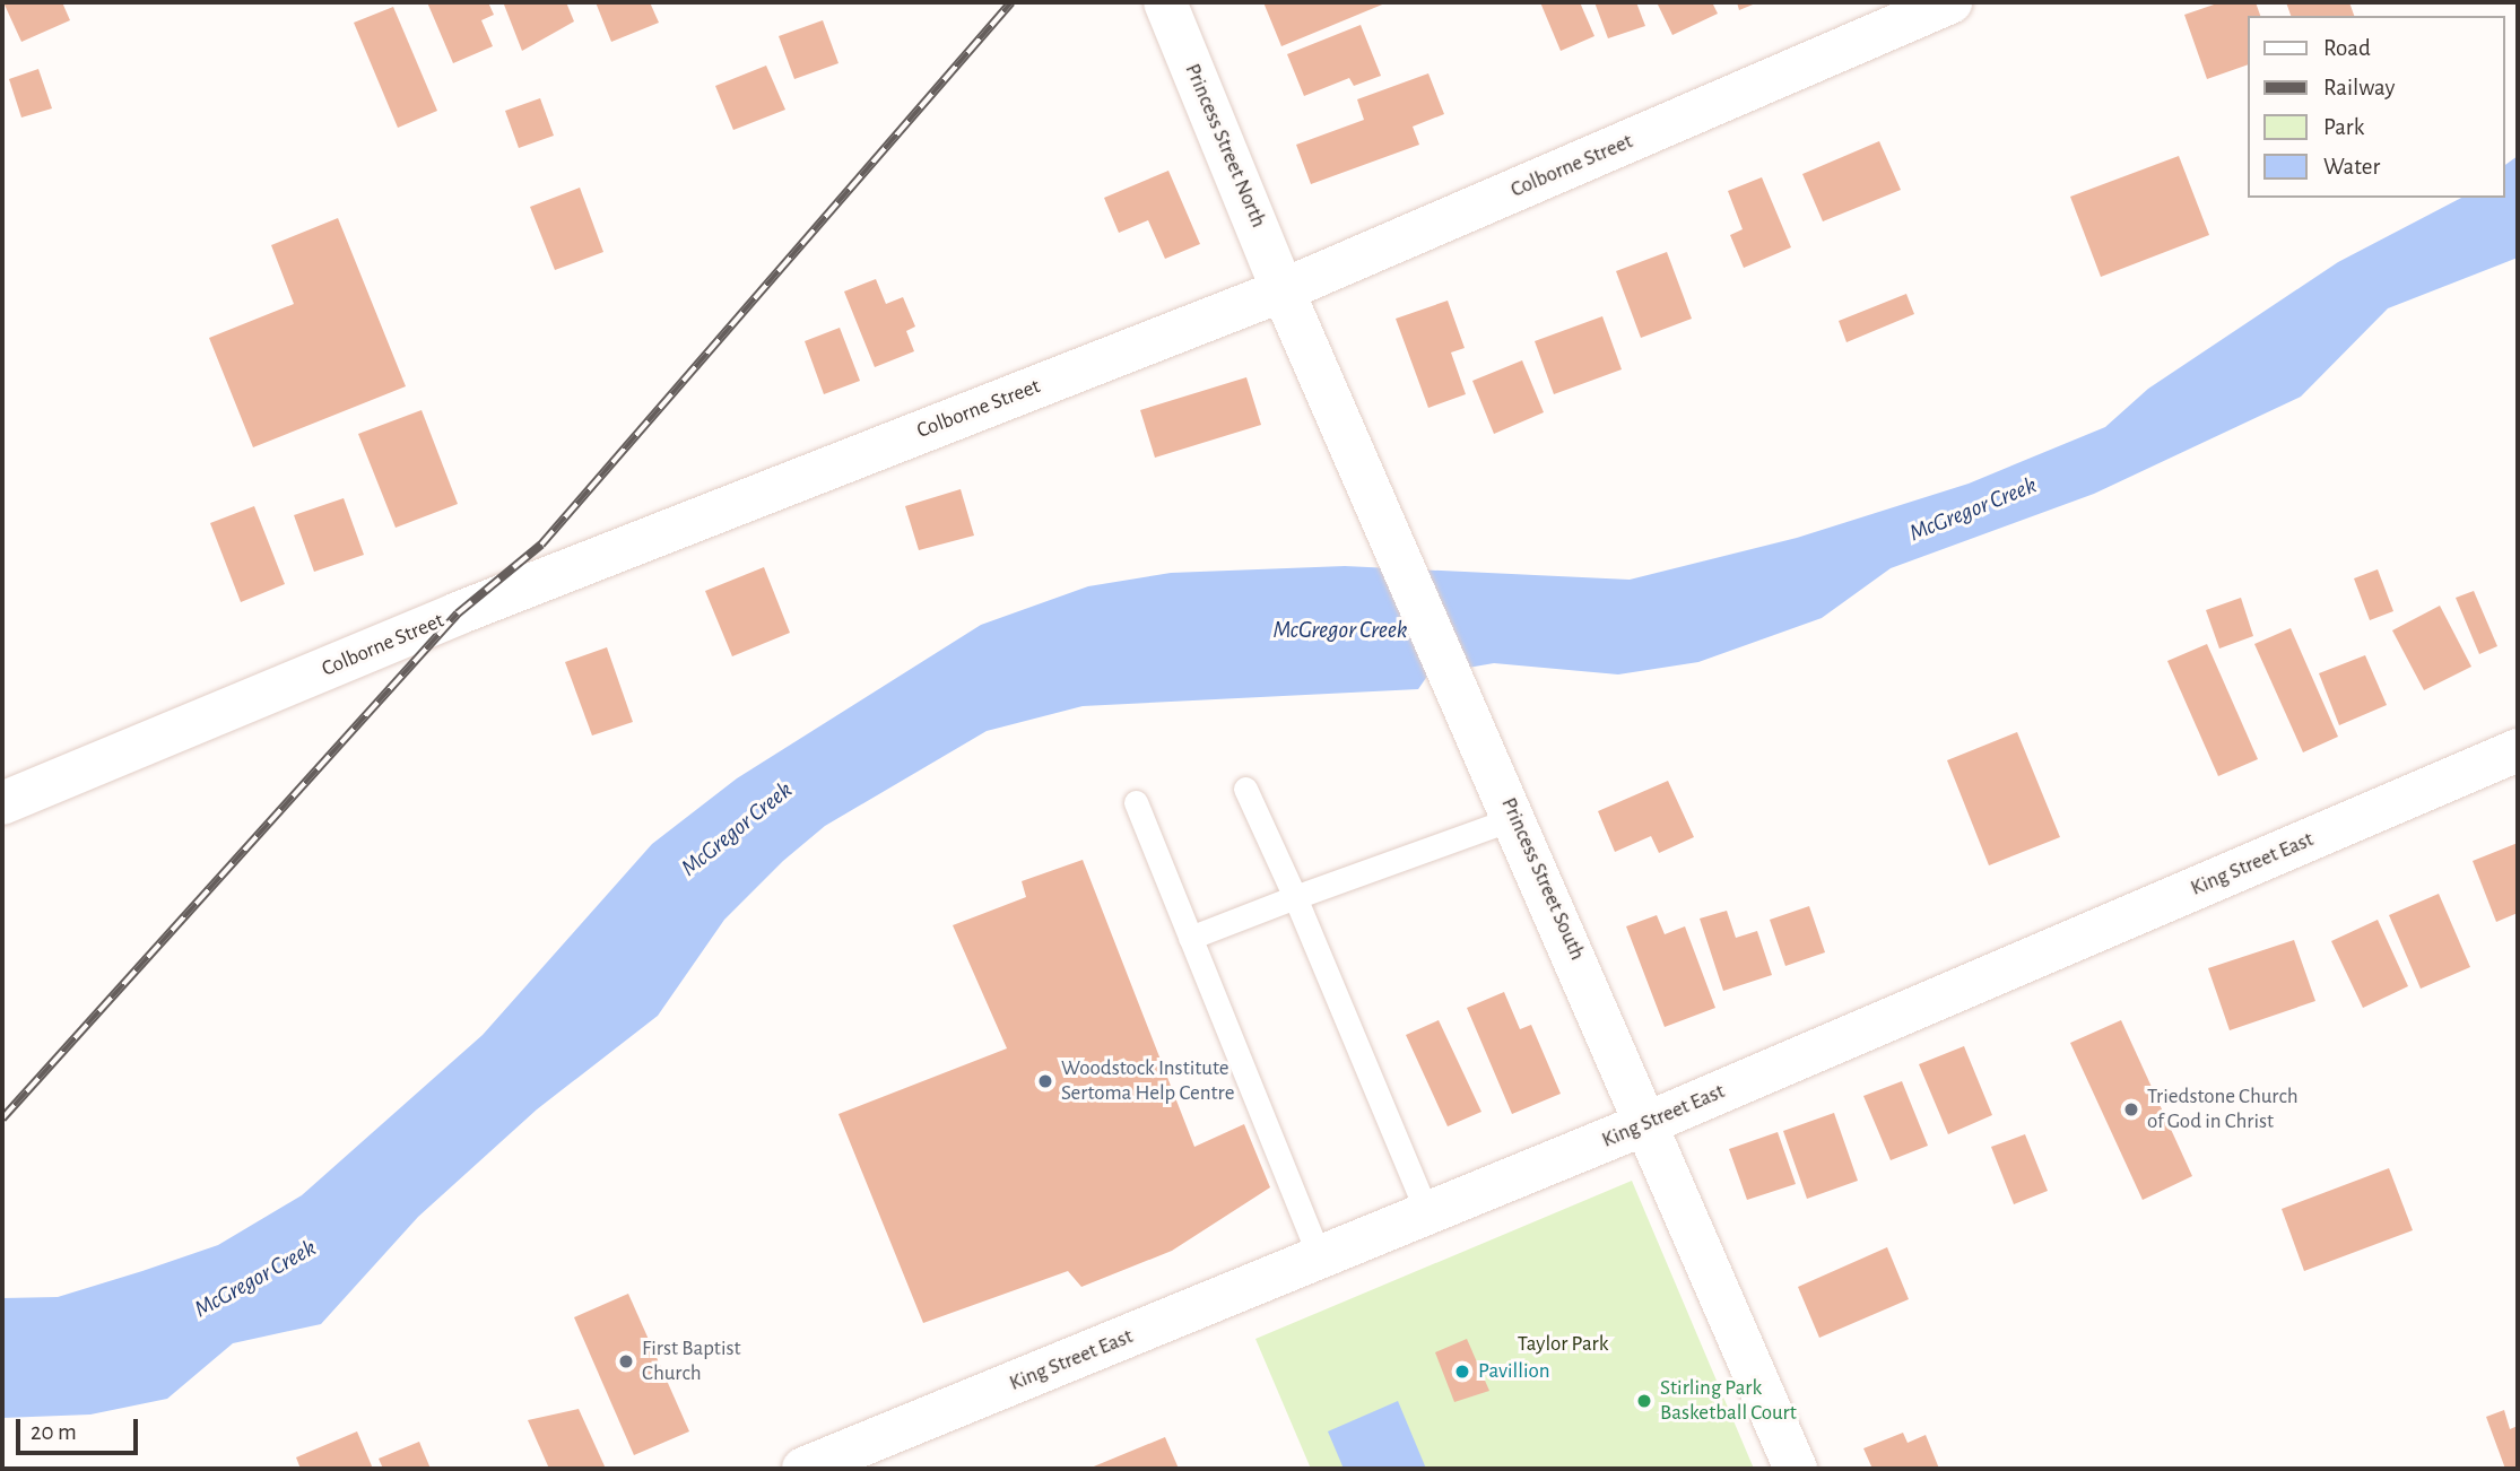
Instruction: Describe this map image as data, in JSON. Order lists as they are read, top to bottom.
{
  "streets": {
    "street": [
      "Princess Street North",
      "Colborne Street",
      "King Street East",
      "Princess Street South"
    ]
  },
  "crossings": [
    ["Princess Street North", "Colborne Street"],
    ["Princess Street North", "Princess Street South"],
    ["Colborne Street", "Princess Street South"],
    ["King Street East", "Princess Street South"]
  ],
  "water": ["McGregor Creek"],
  "parks": ["Taylor Park"],
  "places": [
    "Woodstock Institute Sertoma Help Centre",
    "Triedstone Church of God in Christ",
    "First Baptist Church",
    "Pavillion",
    "Stirling Park Basketball Court"
  ],
  "legend": [
    "Road",
    "Railway",
    "Park",
    "Water"
  ],
  "scale_bar": "20 m"
}
